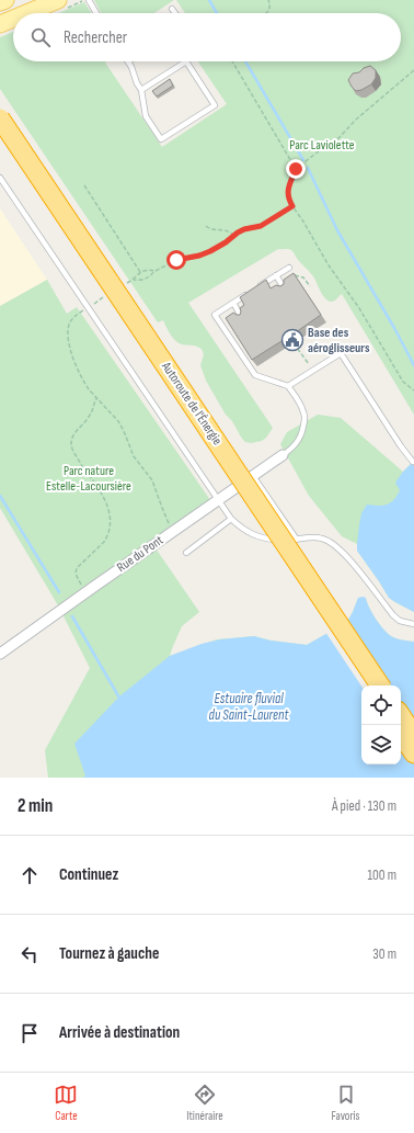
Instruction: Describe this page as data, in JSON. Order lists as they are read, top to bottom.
{
  "streets": {
    "highway": ["Autoroute de l'Énergie"],
    "street": ["Rue du Pont"]
  },
  "water": ["Estuaire fluvial du Saint-Laurent"],
  "parks": ["Parc Laviolette", "Parc nature Estelle-Lacoursière"],
  "places": {
    "public building": ["Base des aéroglisseurs"]
  },
  "page": {
    "search": "Rechercher",
    "heading": ["2 min", "À pied · 130 m"],
    "list": [
      ["Continuez", "100 m"],
      ["Tournez à gauche", "30 m"],
      "Arrivée à destination"
    ],
    "nav": ["Carte", "Itinéraire", "Favoris"]
  }
}
